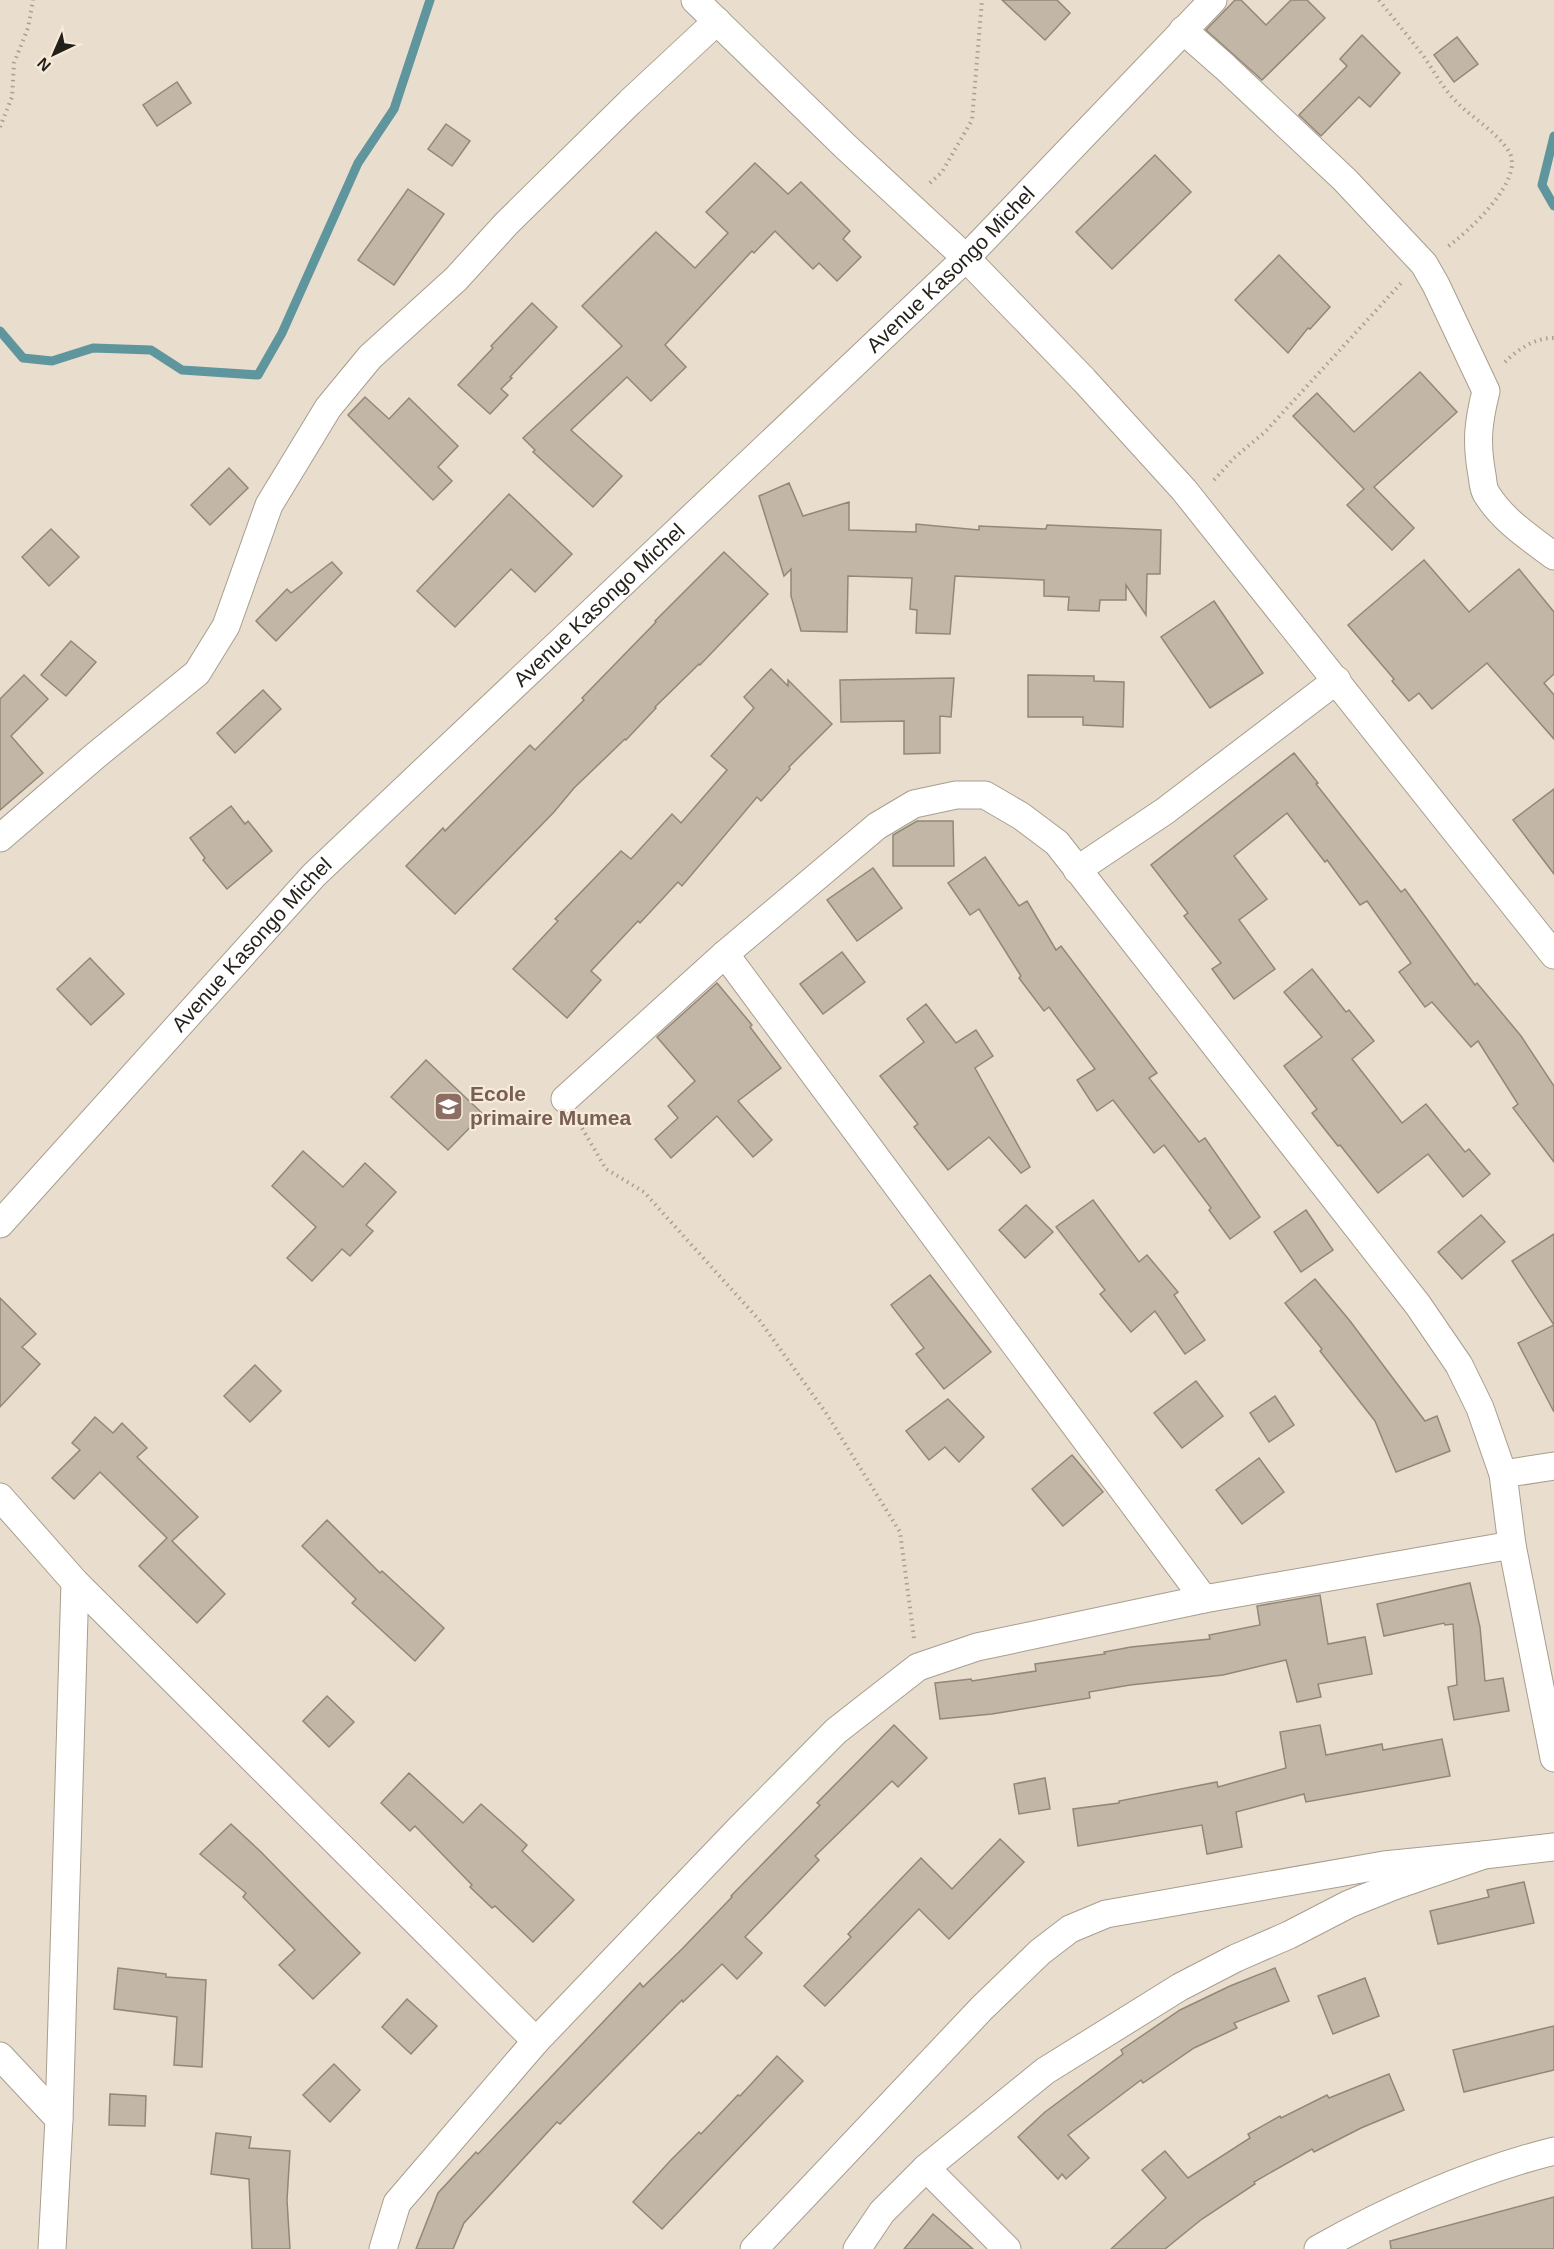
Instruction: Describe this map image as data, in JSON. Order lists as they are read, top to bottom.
{
  "streets": {
    "street": ["Avenue Kasongo Michel"]
  },
  "places": {
    "school or university": ["Ecole primaire Mumea"]
  },
  "north": "bottom left"
}
